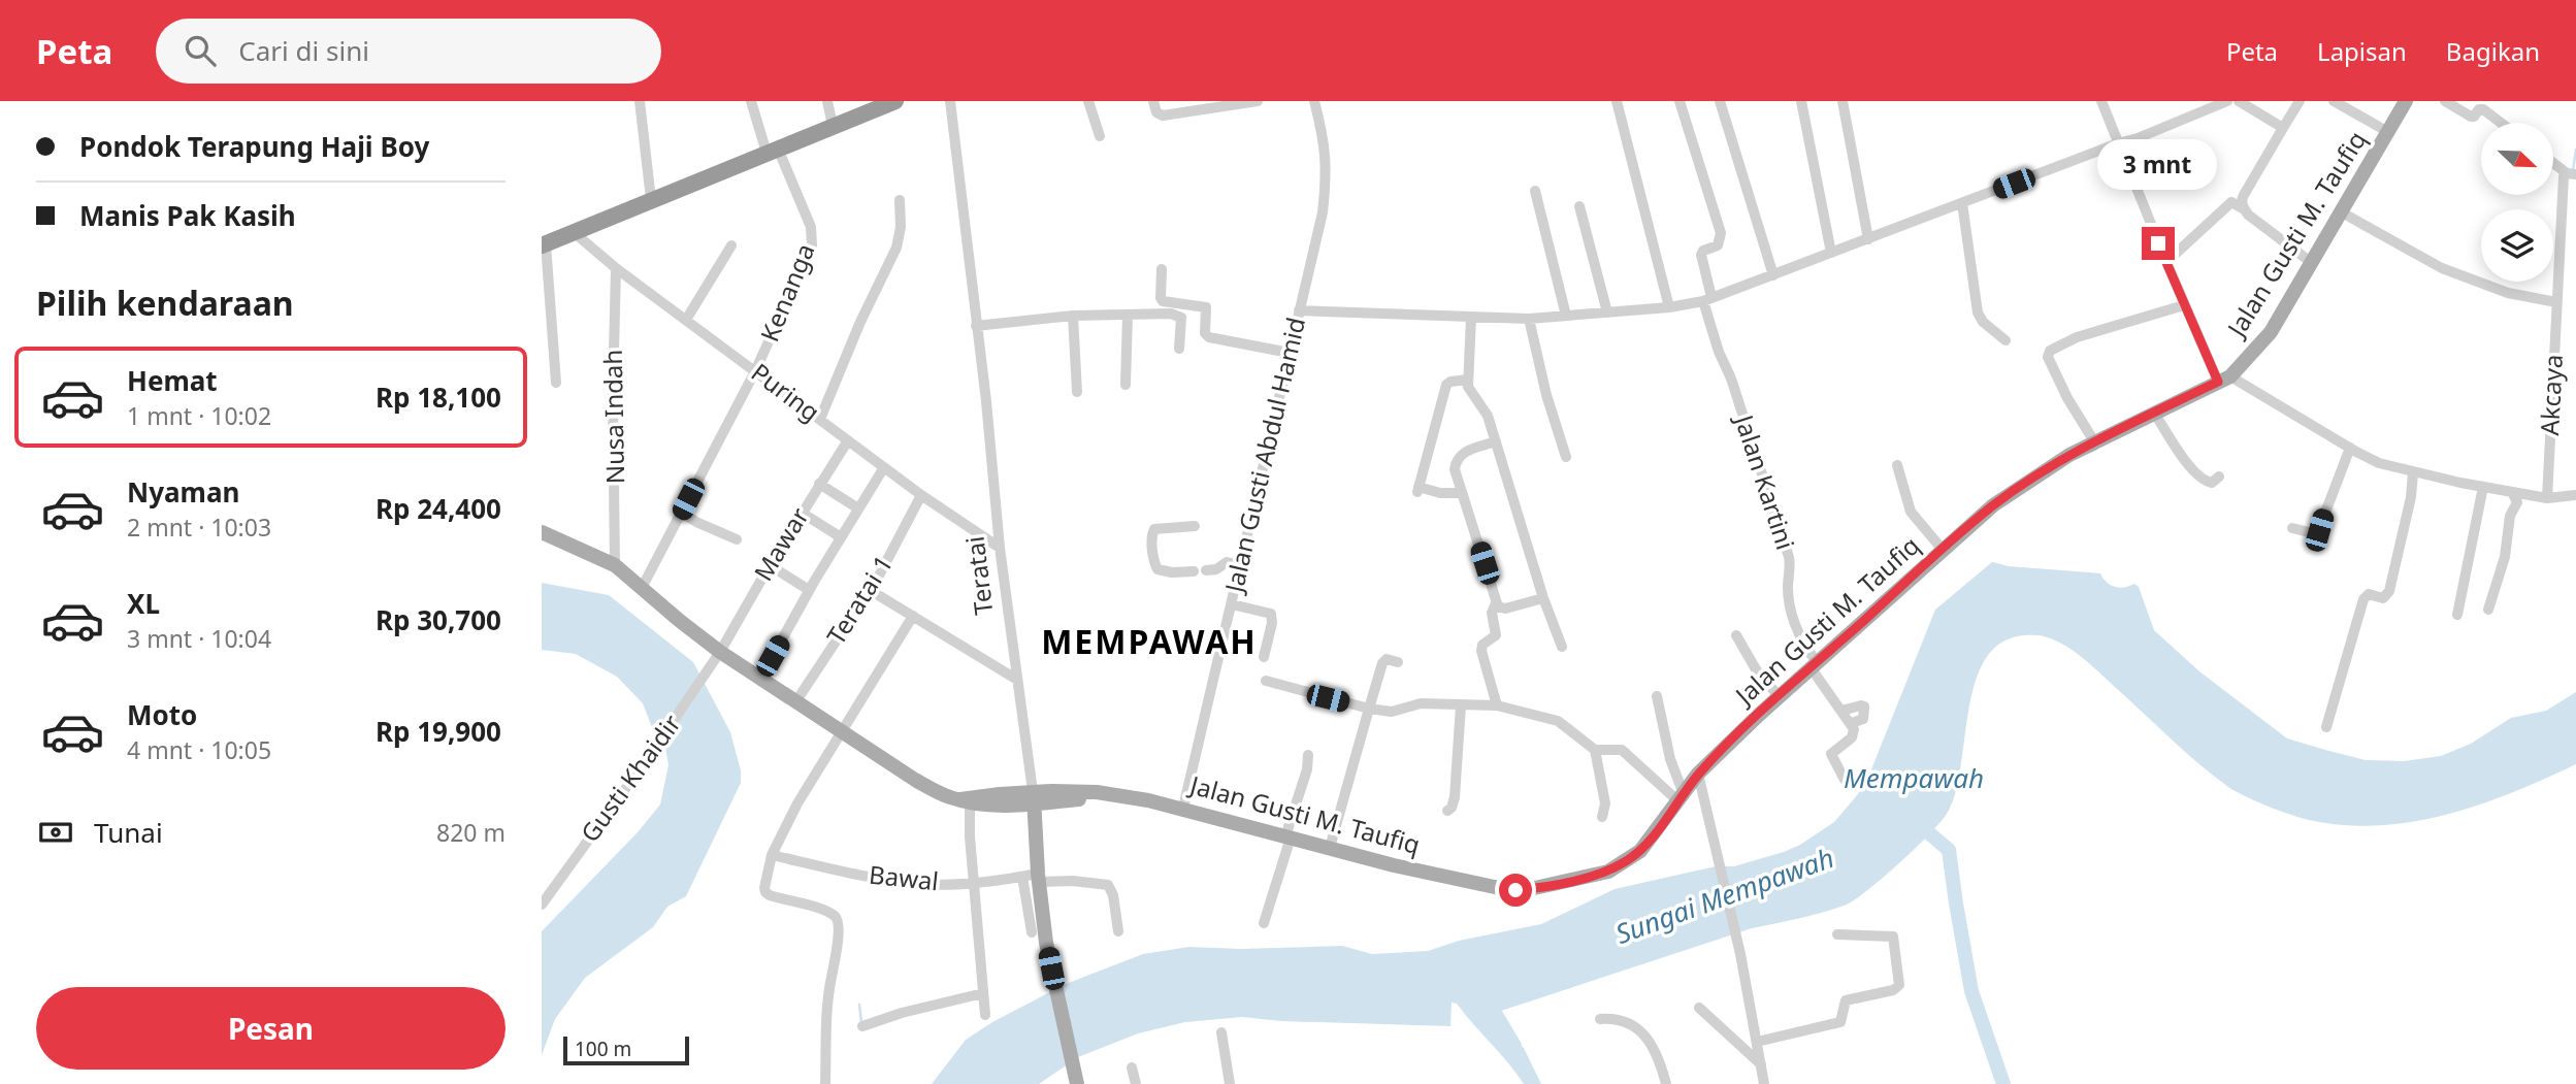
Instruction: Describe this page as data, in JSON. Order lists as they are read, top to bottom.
{
  "streets": {
    "main road": ["Jalan Gusti M. Taufiq", "Teratai"],
    "street": [
      "Kenanga",
      "Puring",
      "Akcaya",
      "Nusa Indah",
      "Jalan Gusti Abdul Hamid",
      "Jalan Kartini",
      "Mawar",
      "Teratai 1",
      "Gusti Khaidir",
      "Bawal"
    ]
  },
  "crossings": [
    ["Jalan Gusti M. Taufiq", "Jalan Gusti Abdul Hamid"],
    ["Jalan Gusti M. Taufiq", "Jalan Kartini"],
    ["Jalan Gusti M. Taufiq", "Teratai"],
    ["Kenanga", "Puring"],
    ["Puring", "Nusa Indah"],
    ["Puring", "Mawar"],
    ["Puring", "Teratai"],
    ["Puring", "Teratai 1"],
    ["Mawar", "Gusti Khaidir"],
    ["Teratai", "Bawal"]
  ],
  "districts": ["MEMPAWAH"],
  "water": ["Mempawah", "Sungai Mempawah"],
  "scale_bar": "100 m",
  "north": "bottom right",
  "page": {
    "header": "Peta",
    "search": "Cari di sini",
    "nav": ["Peta", "Lapisan", "Bagikan"],
    "banner": ["Pondok Terapung Haji Boy", "Manis Pak Kasih"],
    "bubble": "3 mnt",
    "heading": "Pilih kendaraan",
    "list": [
      {
        "name": "Hemat",
        "note": "1 mnt · 10:02",
        "value": "Rp 18,100"
      },
      {
        "name": "Nyaman",
        "note": "2 mnt · 10:03",
        "value": "Rp 24,400"
      },
      {
        "name": "XL",
        "note": "3 mnt · 10:04",
        "value": "Rp 30,700"
      },
      {
        "name": "Moto",
        "note": "4 mnt · 10:05",
        "value": "Rp 19,900"
      }
    ],
    "pay": ["Tunai", "820 m"],
    "buttons": "Pesan",
    "scale": "100 m"
  }
}
